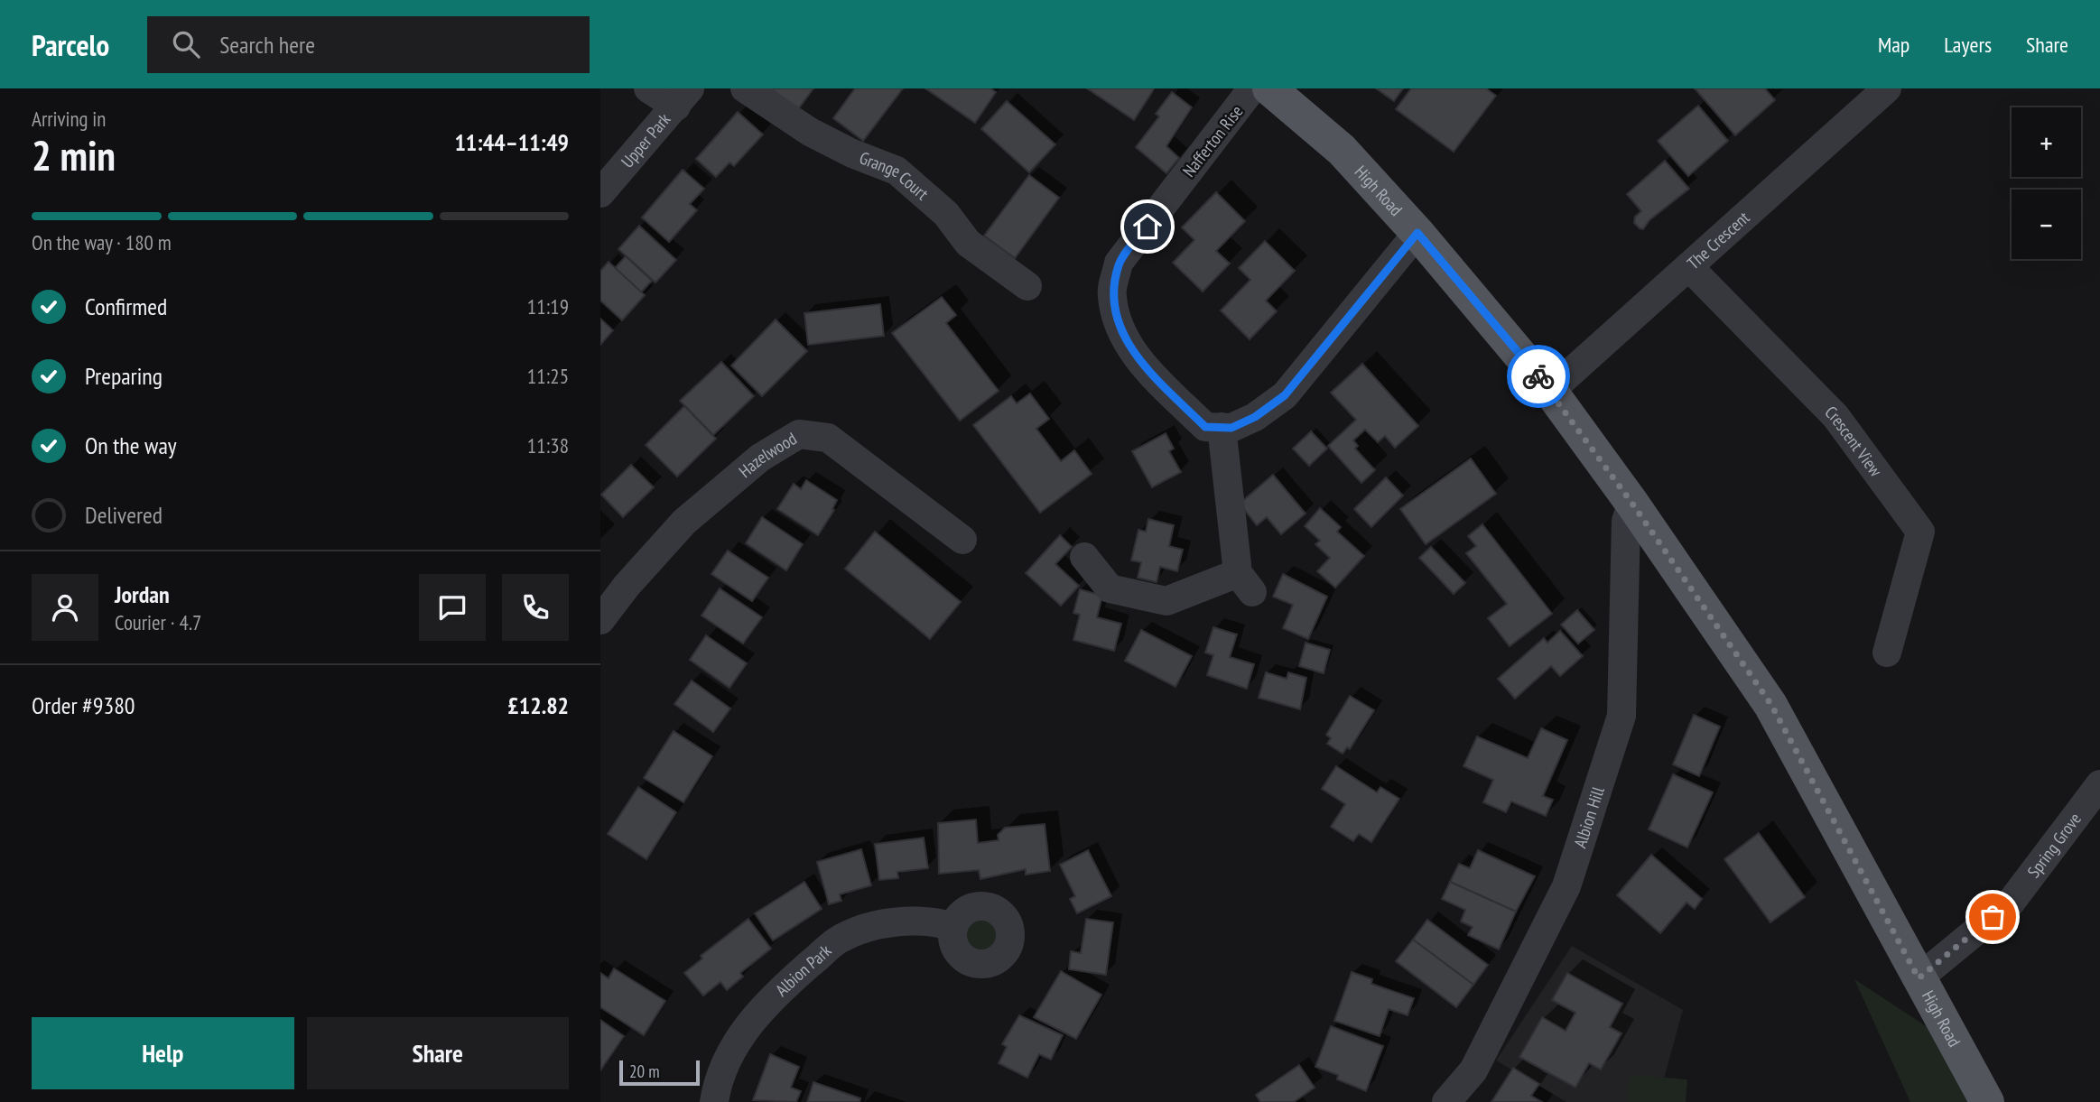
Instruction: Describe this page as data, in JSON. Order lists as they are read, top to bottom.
{
  "streets": {
    "main road": ["High Road"],
    "street": [
      "Upper Park",
      "Nafferton Rise",
      "Grange Court",
      "The Crescent",
      "Crescent View",
      "Hazelwood",
      "Albion Hill",
      "Spring Grove",
      "Albion Park"
    ]
  },
  "crossings": [
    ["High Road", "The Crescent"],
    ["High Road", "Albion Hill"],
    ["High Road", "Spring Grove"],
    ["The Crescent", "Crescent View"]
  ],
  "scale_bar": "20 m",
  "page": {
    "header": "Parcelo",
    "search": "Search here",
    "nav": ["Map", "Layers", "Share"],
    "heading": ["2 min", "Arriving in", "11:44–11:49"],
    "panel": [
      "Jordan",
      "Courier · 4.7",
      "Order #9380",
      "£12.82"
    ],
    "map_buttons": ["+", "−"],
    "bar": "On the way · 180 m",
    "list": [
      ["Confirmed", "11:19"],
      ["Preparing", "11:25"],
      ["On the way", "11:38"],
      "Delivered"
    ],
    "buttons": ["Help", "Share"],
    "scale": "20 m"
  }
}
